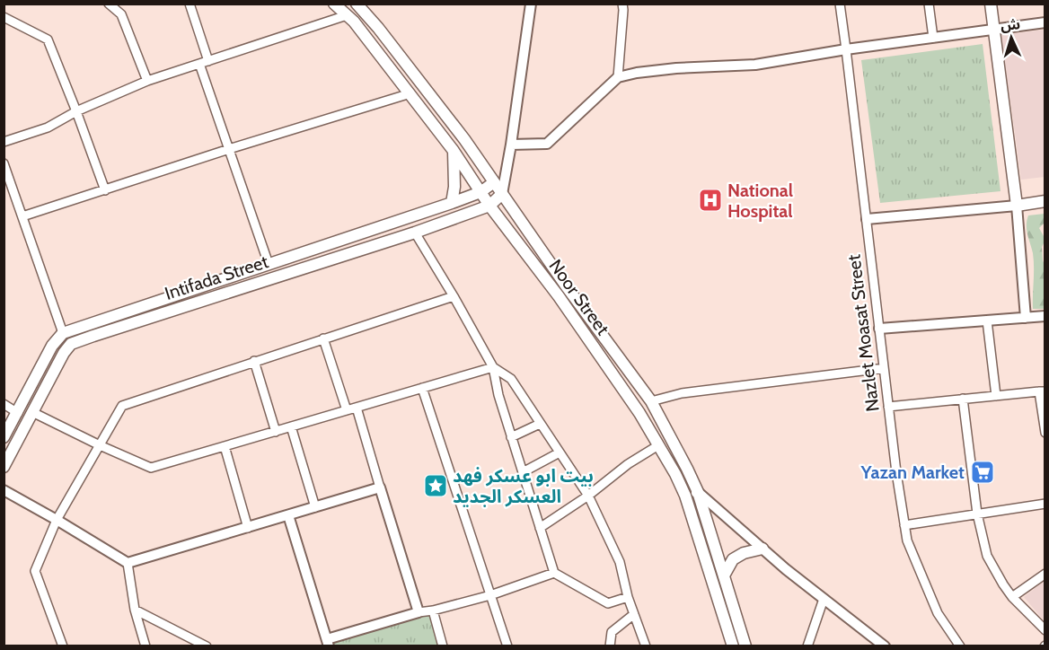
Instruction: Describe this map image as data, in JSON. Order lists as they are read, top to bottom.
{
  "streets": {
    "main road": ["Intifada Street", "Noor Street"],
    "street": ["Nazlet Moasat Street"]
  },
  "crossings": [
    ["Intifada Street", "Noor Street"]
  ],
  "places": {
    "hospital": ["National Hospital"],
    "supermarket": ["Yazan Market"],
    "place": ["بيت ابو عسكر فهد العسكر الجديد"]
  },
  "north": "top"
}
